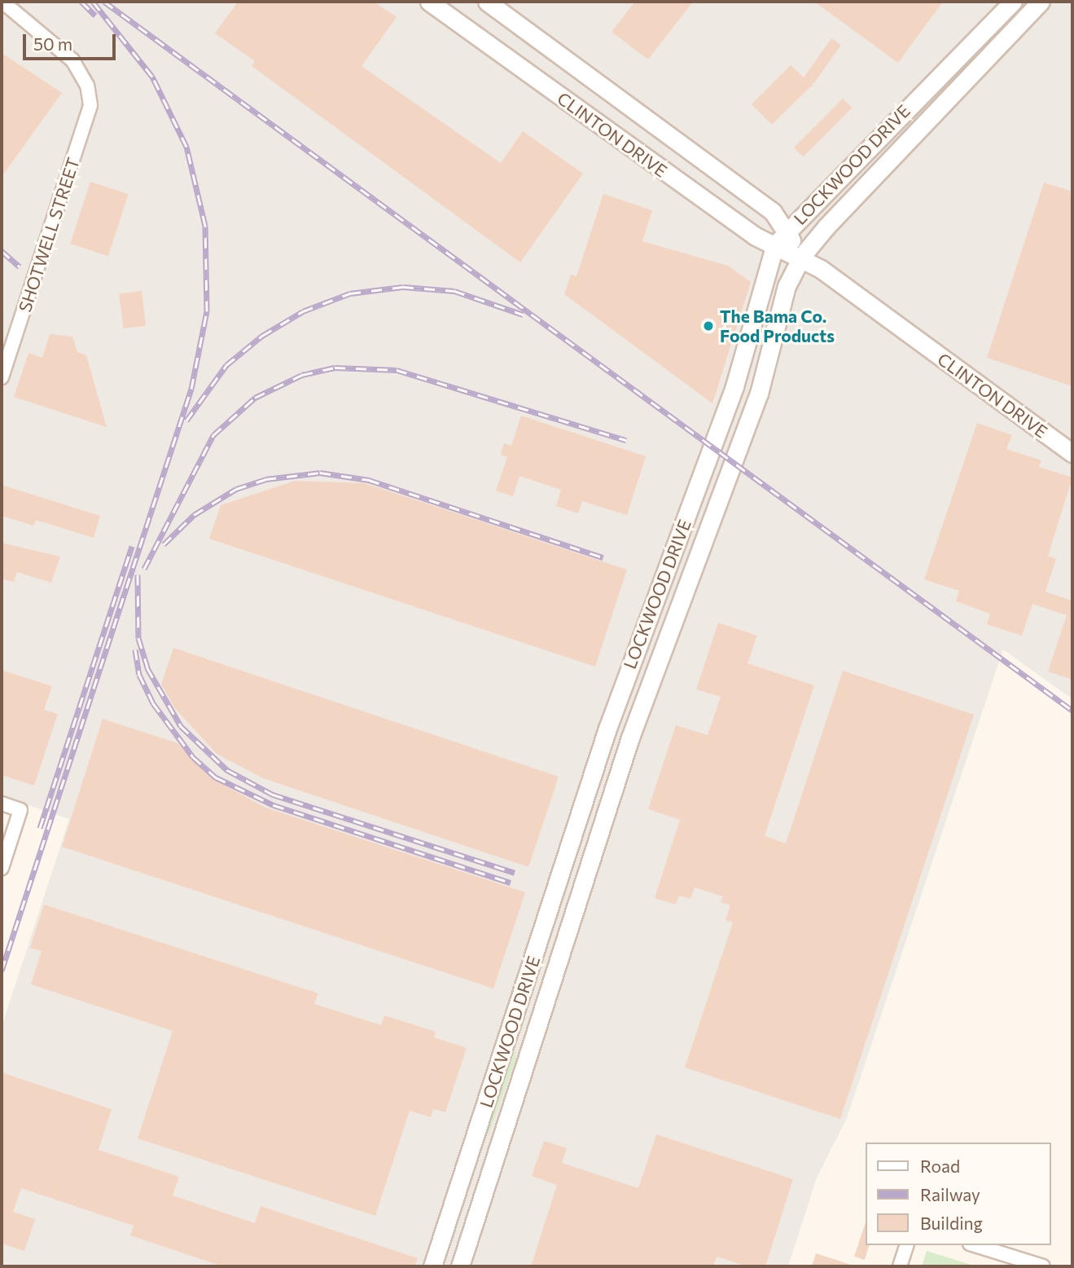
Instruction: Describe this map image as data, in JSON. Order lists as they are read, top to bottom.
{
  "streets": {
    "main road": ["CLINTON DRIVE", "LOCKWOOD DRIVE"],
    "street": ["SHOTWELL STREET"]
  },
  "crossings": [
    ["CLINTON DRIVE", "LOCKWOOD DRIVE"]
  ],
  "places": ["The Bama Co. Food Products"],
  "legend": ["Road", "Railway", "Building"],
  "scale_bar": "50 m"
}
